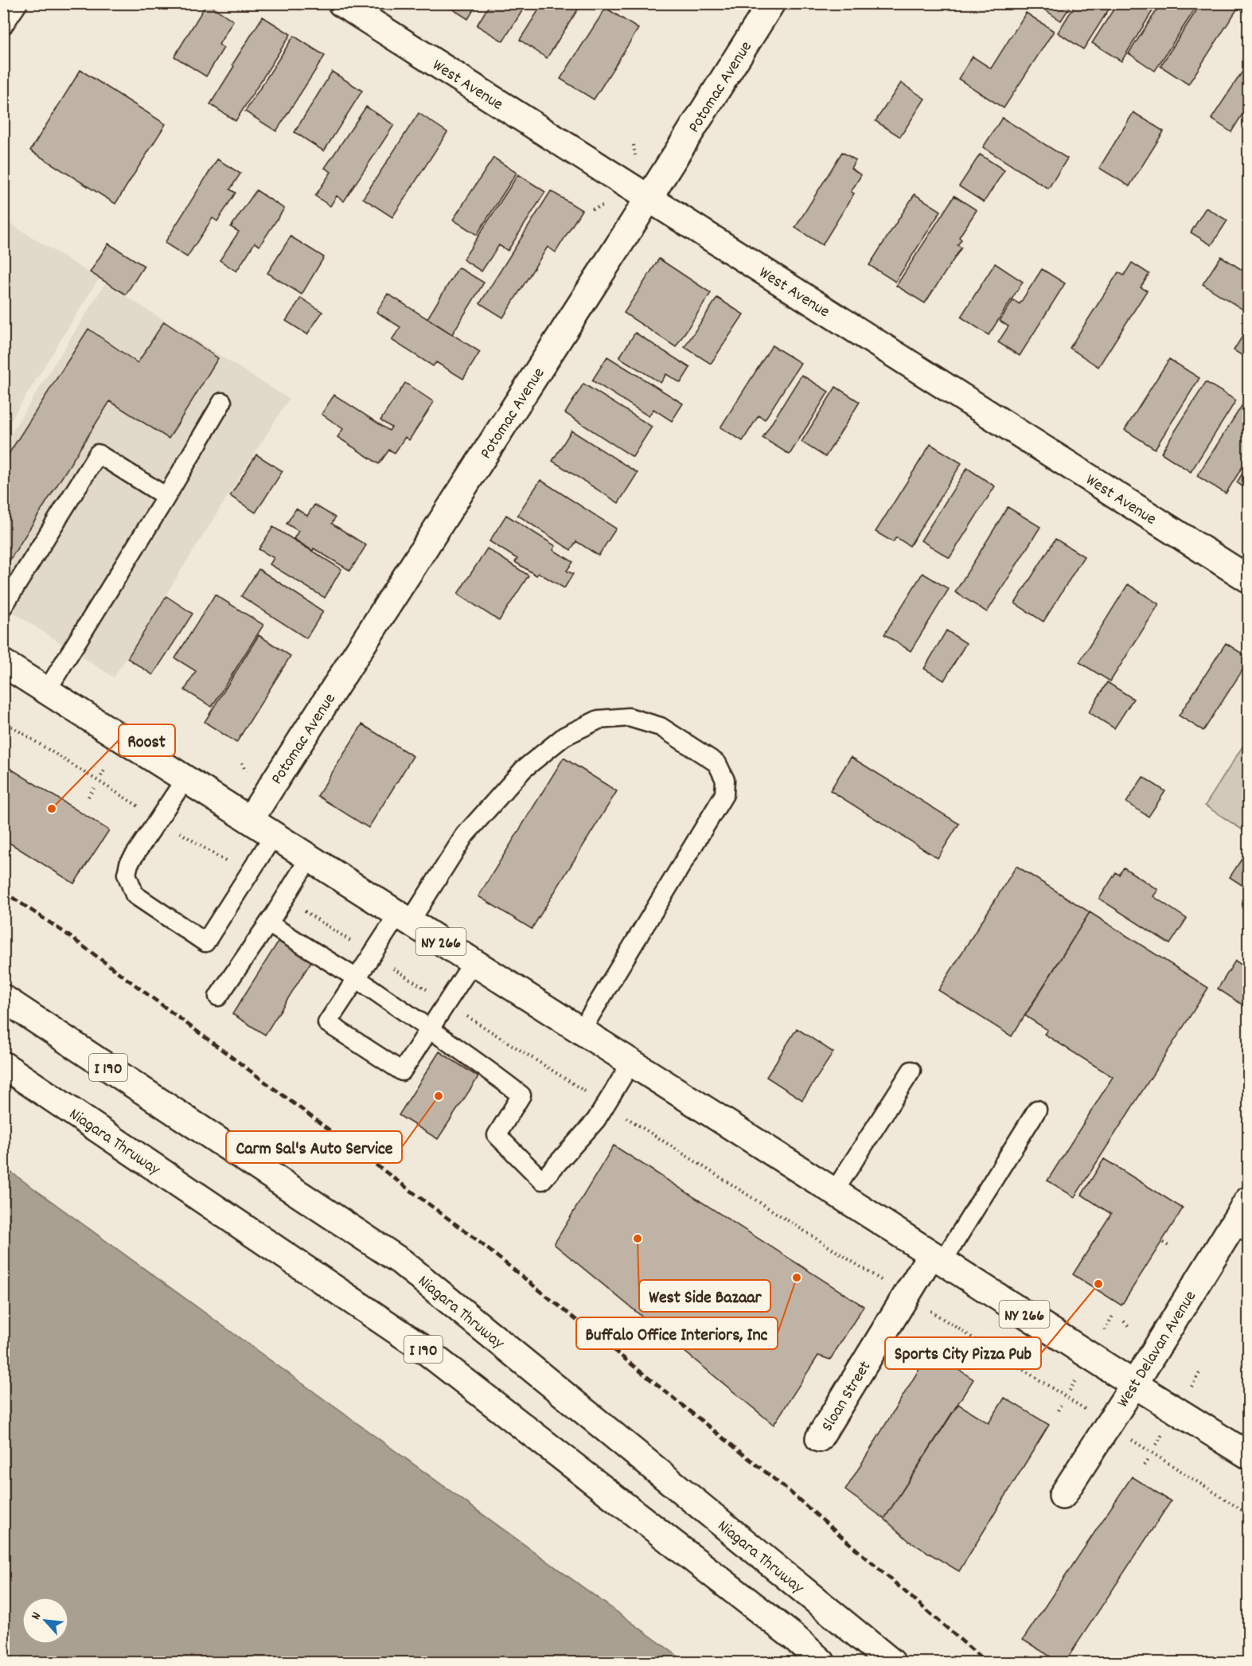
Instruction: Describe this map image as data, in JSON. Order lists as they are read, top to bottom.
{
  "streets": {
    "main road": [
      "West Avenue",
      "Potomac Avenue",
      "NY 266",
      "I 190",
      "Niagara Thruway",
      "West Delavan Avenue",
      "Sloan Street"
    ]
  },
  "crossings": [
    ["West Avenue", "Potomac Avenue"],
    ["Potomac Avenue", "NY 266"],
    ["NY 266", "West Delavan Avenue"],
    ["NY 266", "Sloan Street"]
  ],
  "places": [
    "Roost",
    "Carm Sal's Auto Service",
    "West Side Bazaar",
    "Buffalo Office Interiors, Inc",
    "Sports City Pizza Pub"
  ],
  "north": "top left"
}
